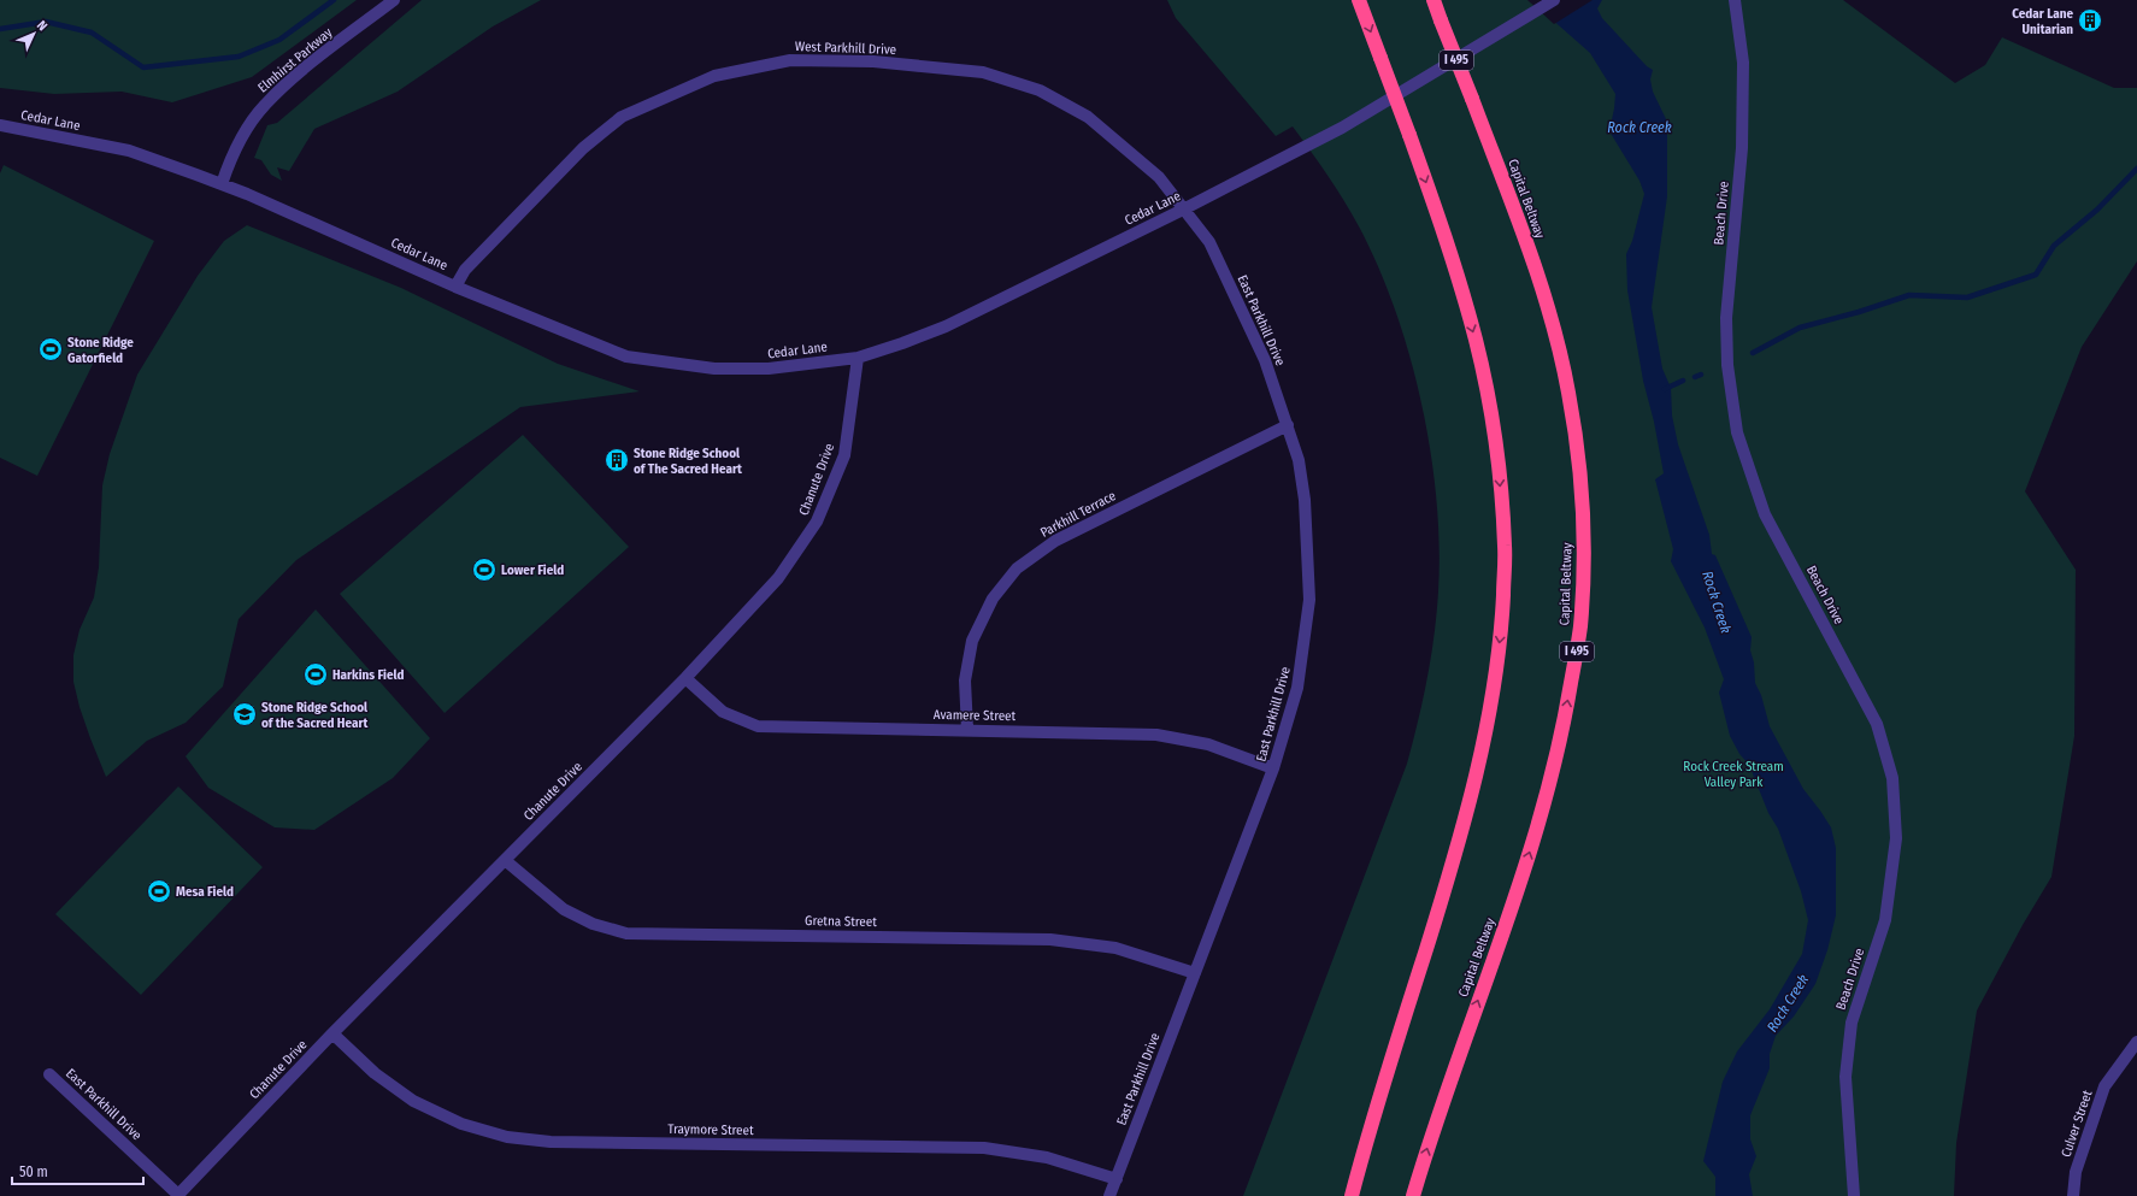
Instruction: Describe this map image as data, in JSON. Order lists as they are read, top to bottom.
{
  "streets": {
    "highway": ["I 495", "Capital Beltway"],
    "street": [
      "West Parkhill Drive",
      "Elmhirst Parkway",
      "Cedar Lane",
      "Beach Drive",
      "East Parkhill Drive",
      "Chanute Drive",
      "Parkhill Terrace",
      "Avamere Street",
      "Gretna Street",
      "Culver Street",
      "Traymore Street"
    ]
  },
  "crossings": [
    ["West Parkhill Drive", "Cedar Lane"],
    ["West Parkhill Drive", "East Parkhill Drive"],
    ["Elmhirst Parkway", "Cedar Lane"],
    ["Cedar Lane", "East Parkhill Drive"],
    ["Cedar Lane", "Chanute Drive"],
    ["East Parkhill Drive", "Chanute Drive"],
    ["East Parkhill Drive", "Parkhill Terrace"],
    ["East Parkhill Drive", "Avamere Street"],
    ["East Parkhill Drive", "Gretna Street"],
    ["East Parkhill Drive", "Traymore Street"],
    ["Chanute Drive", "Avamere Street"],
    ["Chanute Drive", "Gretna Street"],
    ["Chanute Drive", "Traymore Street"],
    ["Parkhill Terrace", "Avamere Street"]
  ],
  "water": ["Rock Creek"],
  "parks": ["Rock Creek Stream Valley Park"],
  "places": {
    "building": ["Cedar Lane Unitarian", "Stone Ridge School of The Sacred Heart"],
    "sports": [
      "Stone Ridge Gatorfield",
      "Lower Field",
      "Harkins Field",
      "Mesa Field"
    ],
    "school or university": ["Stone Ridge School of the Sacred Heart"]
  },
  "scale_bar": "50 m",
  "north": "top right"
}
